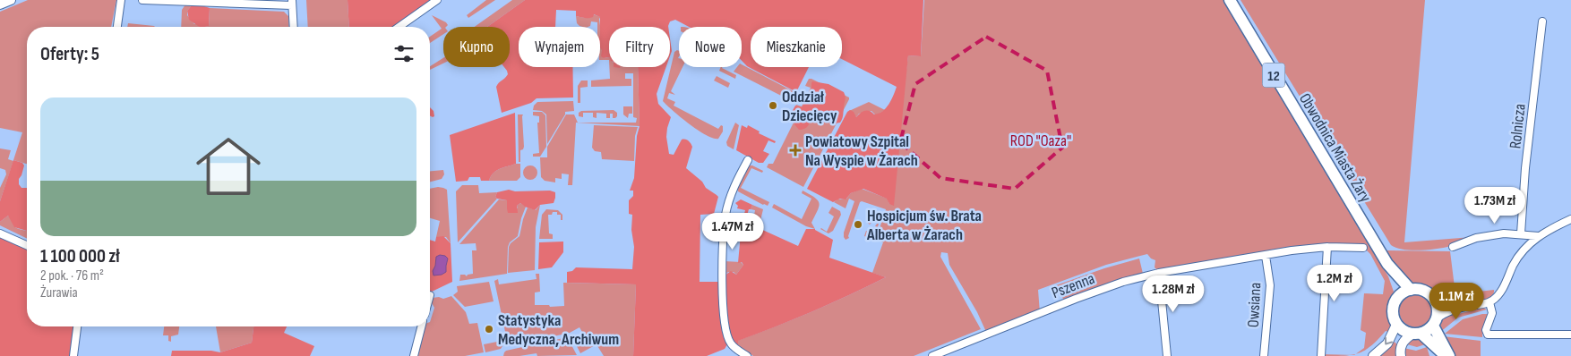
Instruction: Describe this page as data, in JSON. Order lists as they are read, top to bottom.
{
  "streets": {
    "main road": ["12", "Obwodnica Miasta Żary"],
    "street": ["Rolnicza", "Pszenna", "Owsiana"]
  },
  "crossings": [
    ["12", "Obwodnica Miasta Żary"],
    ["Pszenna", "Owsiana"]
  ],
  "parks": ["ROD \"Oaza\""],
  "places": {
    "other": ["Oddział Dziecięcy", "Hospicjum św. Brata Alberta w Żarach", "Statystyka Medyczna, Archiwum"],
    "health": ["Powiatowy Szpital Na Wyspie w Żarach"]
  },
  "page": {
    "chip": [
      "Kupno",
      "Wynajem",
      "Filtry",
      "Nowe",
      "Mieszkanie"
    ],
    "heading": "Oferty: 5",
    "list": [
      {
        "name": "1 100 000 zł",
        "note": "2 pok. · 76 m² · Żurawia"
      }
    ],
    "price": [
      "1.73M zł",
      "1.47M zł",
      "1.2M zł",
      "1.28M zł",
      "1.1M zł"
    ]
  }
}
